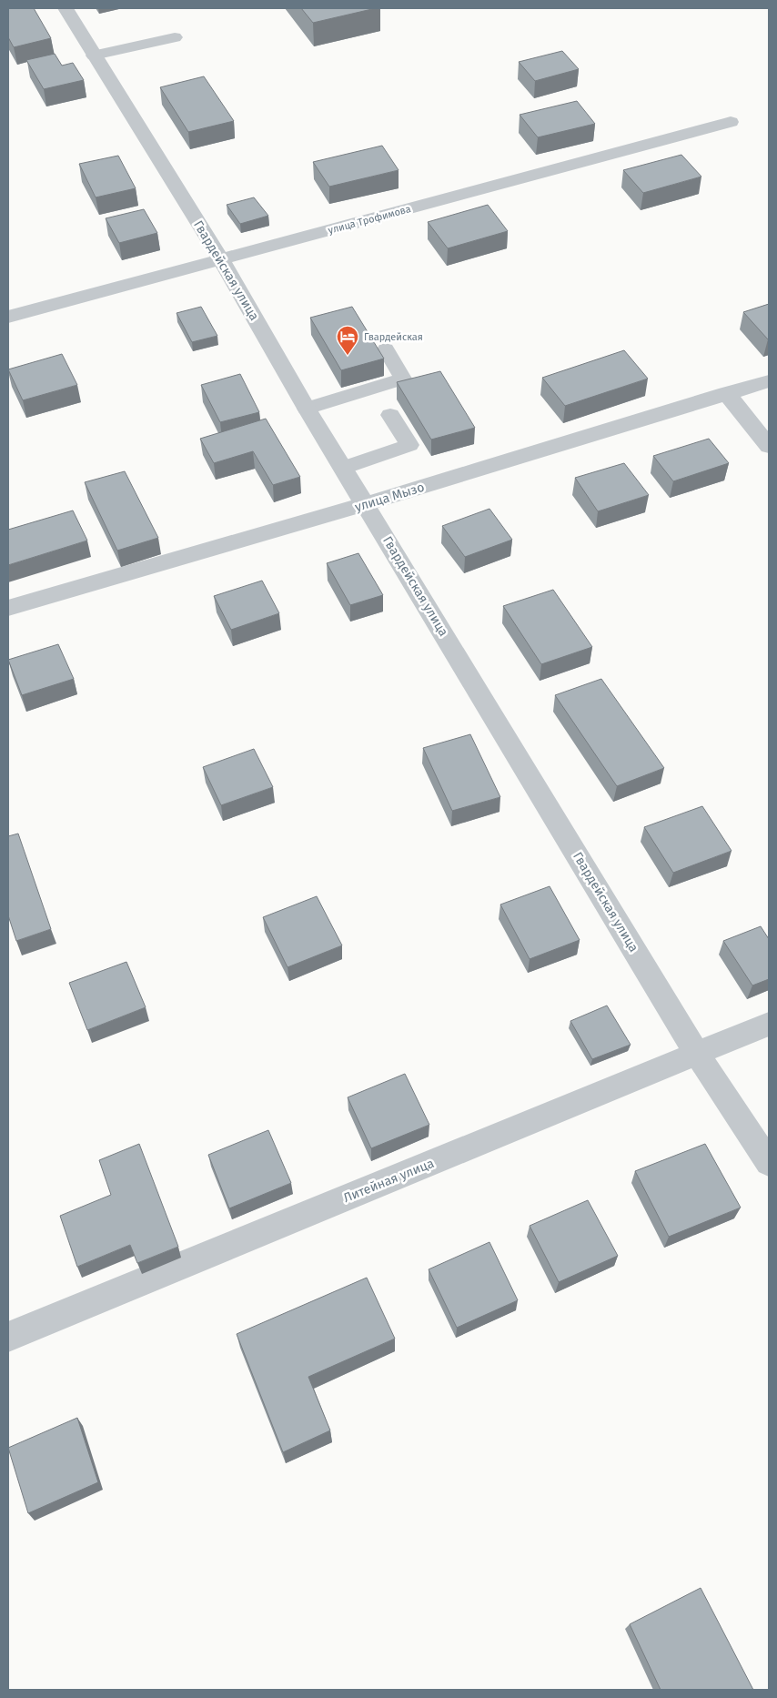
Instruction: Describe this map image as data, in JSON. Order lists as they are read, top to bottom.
{
  "streets": {
    "street": [
      "улица Трофимова",
      "Гвардейская улица",
      "улица Мызо",
      "Литейная улица"
    ]
  },
  "crossings": [
    ["улица Трофимова", "Гвардейская улица"],
    ["Гвардейская улица", "улица Мызо"],
    ["Гвардейская улица", "Литейная улица"]
  ],
  "places": {
    "hotel": ["Гвардейская"]
  }
}
